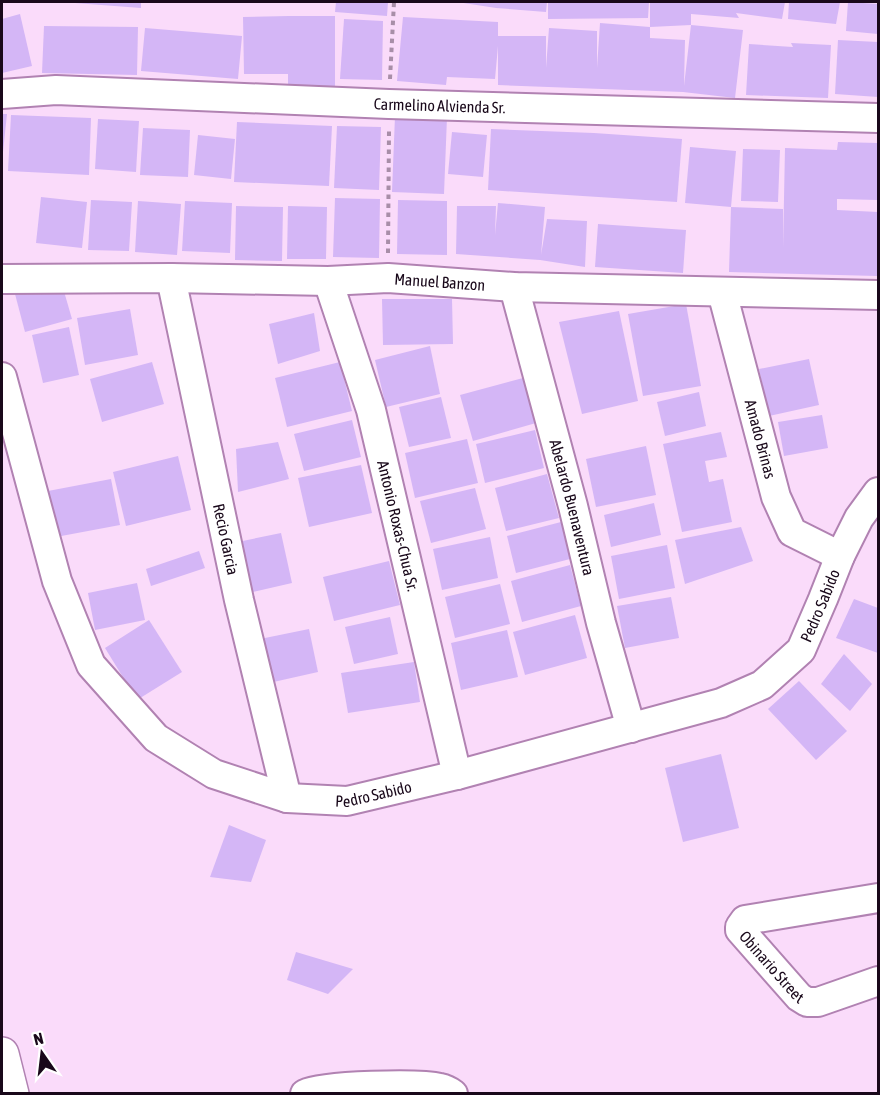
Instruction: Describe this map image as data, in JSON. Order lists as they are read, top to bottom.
{
  "streets": {
    "street": [
      "Carmelino Alvienda Sr.",
      "Manuel Banzon",
      "Amado Brinas",
      "Abelardo Buenaventura",
      "Antonio Roxas-Chua Sr.",
      "Recio Garcia",
      "Pedro Sabido",
      "Obinario Street"
    ]
  },
  "crossings": [
    ["Manuel Banzon", "Amado Brinas"],
    ["Manuel Banzon", "Abelardo Buenaventura"],
    ["Manuel Banzon", "Antonio Roxas-Chua Sr."],
    ["Manuel Banzon", "Recio Garcia"],
    ["Amado Brinas", "Pedro Sabido"],
    ["Abelardo Buenaventura", "Pedro Sabido"],
    ["Antonio Roxas-Chua Sr.", "Pedro Sabido"],
    ["Recio Garcia", "Pedro Sabido"]
  ],
  "north": "top"
}
